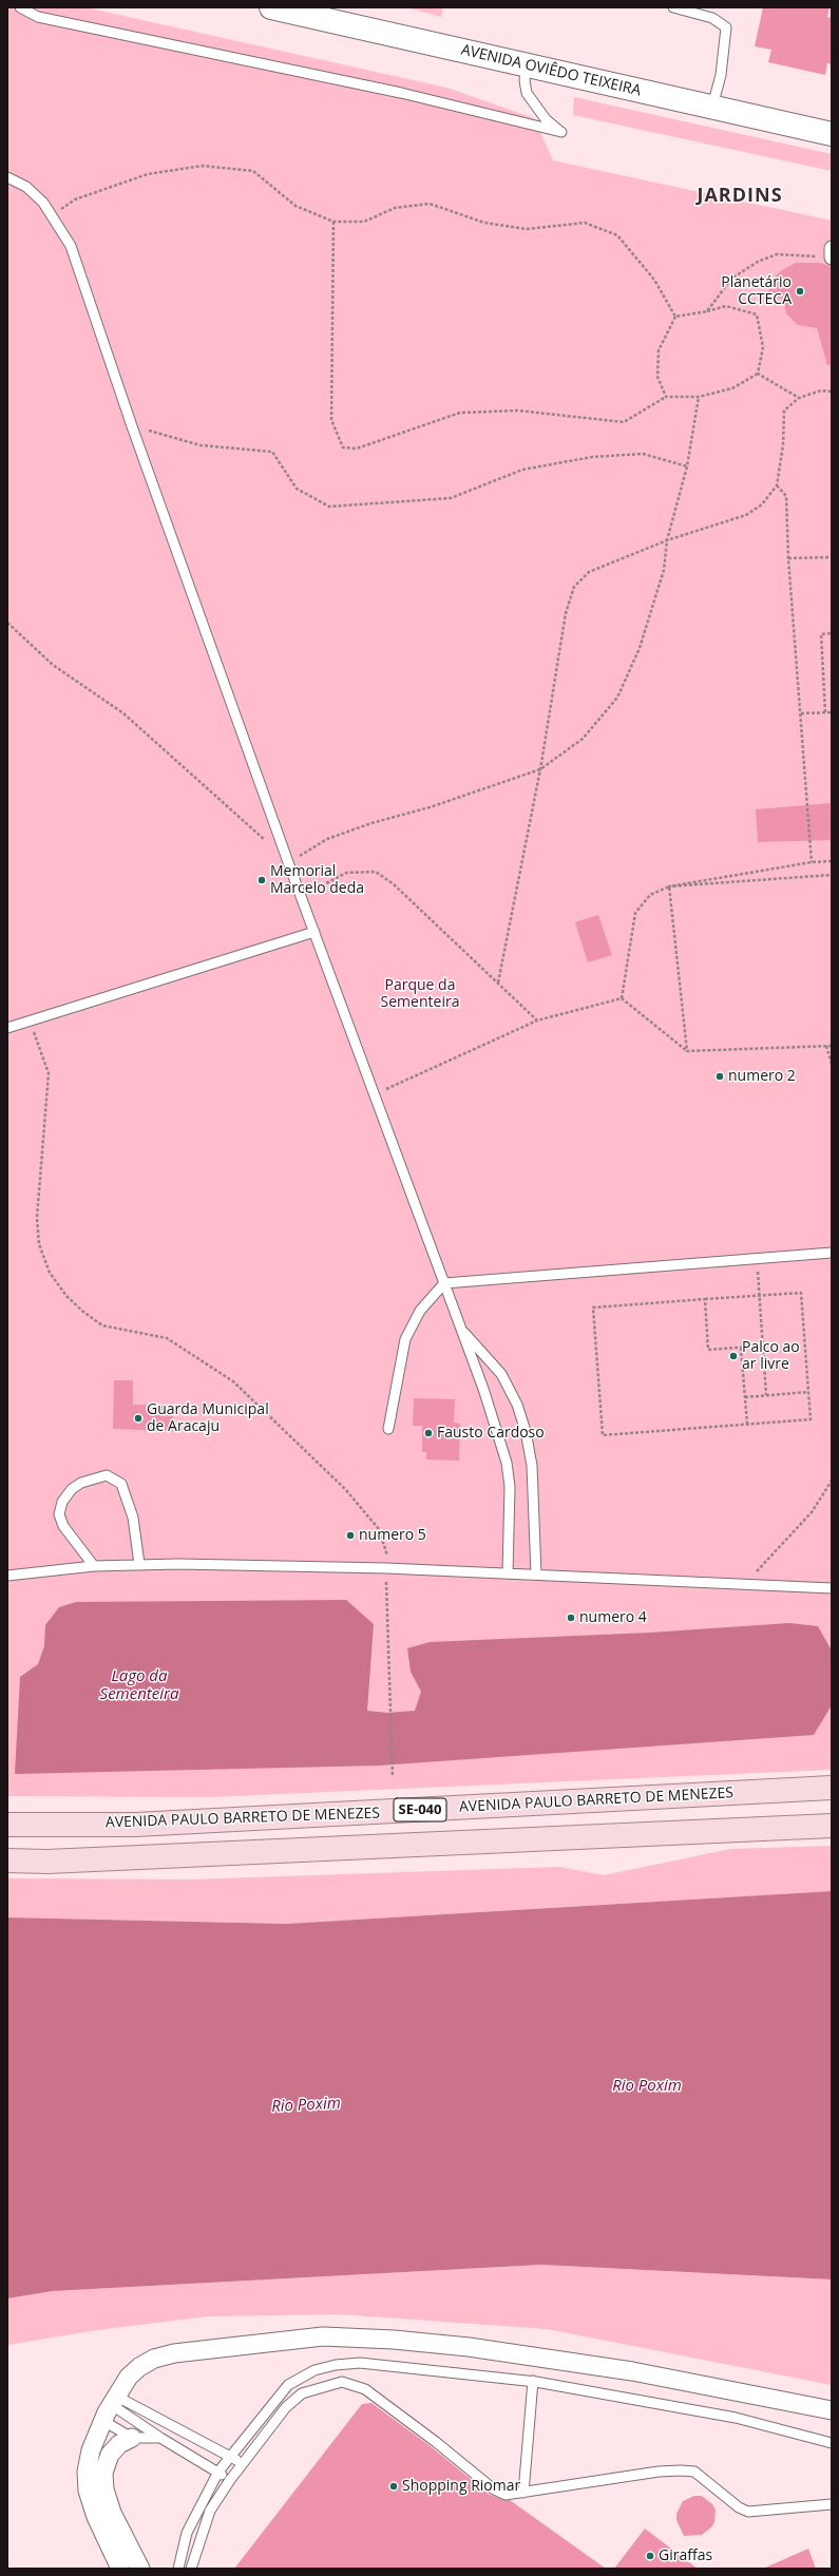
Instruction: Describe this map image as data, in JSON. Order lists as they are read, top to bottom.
{
  "streets": {
    "main road": ["AVENIDA PAULO BARRETO DE MENEZES", "SE-040"],
    "street": ["AVENIDA OVIÊDO TEIXEIRA"]
  },
  "districts": ["JARDINS"],
  "water": ["Lago da Sementeira", "Rio Poxim"],
  "parks": ["Parque da Sementeira"],
  "places": [
    "Planetário CCTECA",
    "Memorial Marcelo deda",
    "numero 2",
    "Palco ao ar livre",
    "Guarda Municipal de Aracaju",
    "Fausto Cardoso",
    "numero 5",
    "numero 4",
    "Shopping Riomar",
    "Giraffas"
  ]
}
